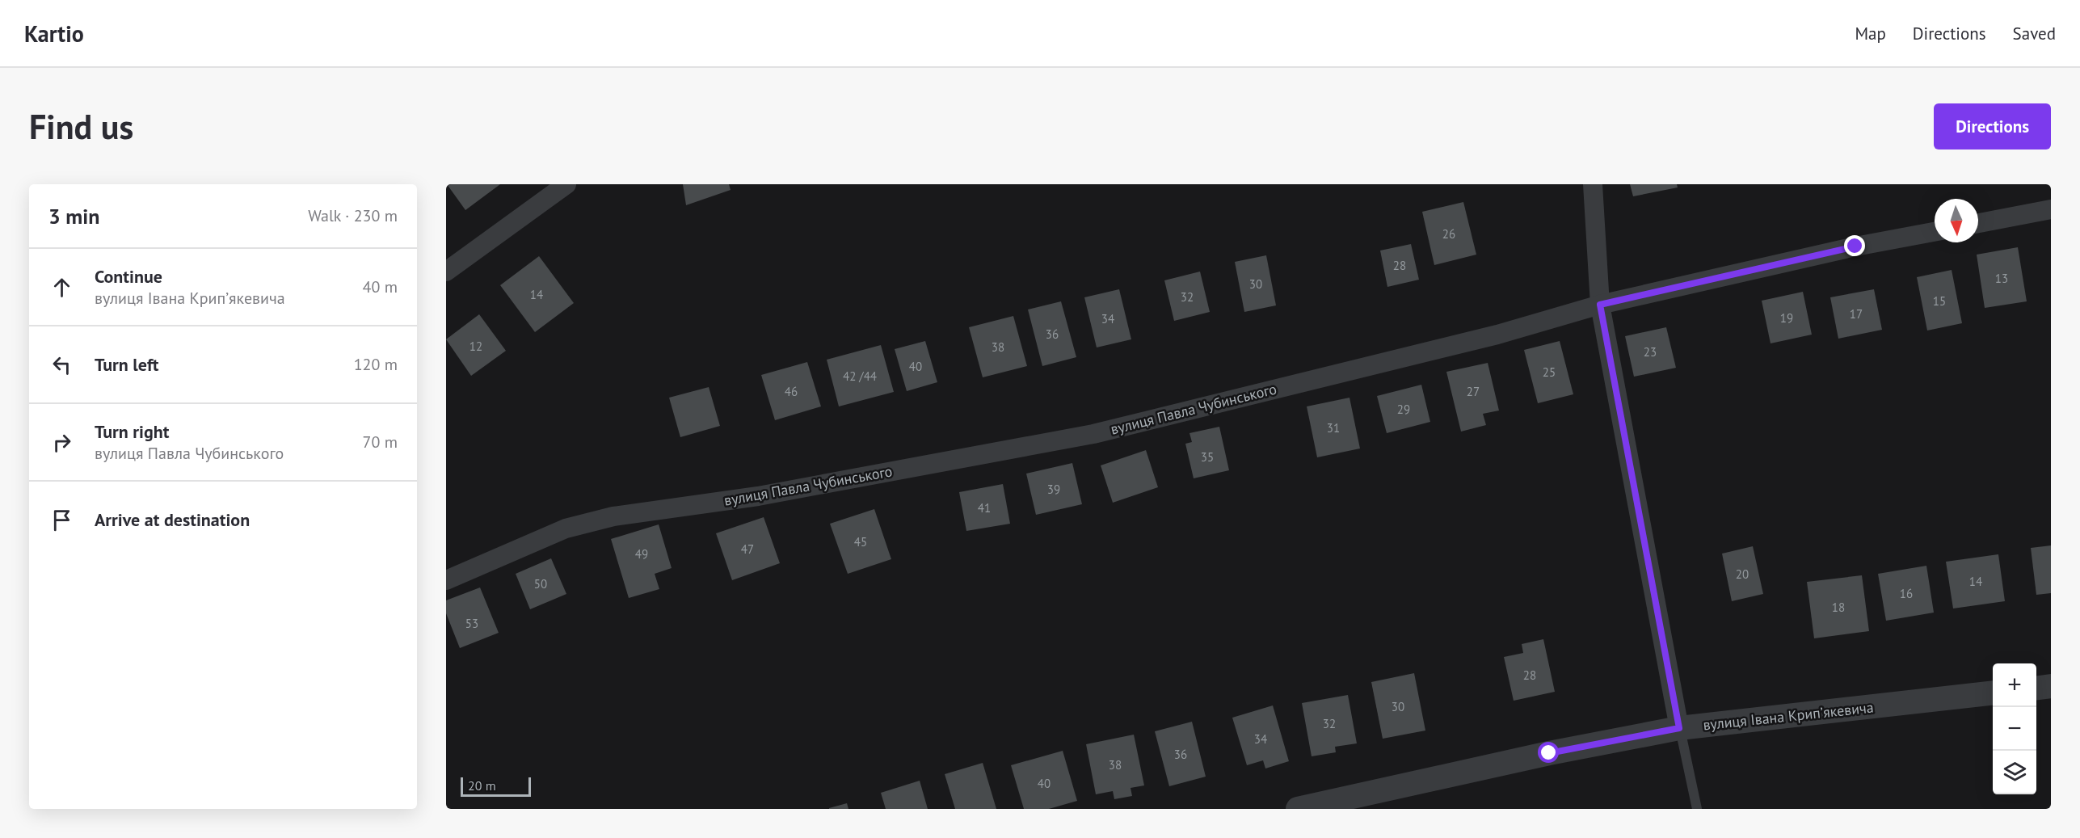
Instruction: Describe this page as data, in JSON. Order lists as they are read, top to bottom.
{
  "streets": {
    "street": ["вулиця Павла Чубинського", "вулиця Івана Крипʼякевича"]
  },
  "house_numbers": [
    "26",
    "28",
    "13",
    "30",
    "14",
    "32",
    "15",
    "17",
    "19",
    "34",
    "36",
    "12",
    "38",
    "23",
    "40",
    "25",
    "42 /44",
    "46",
    "27",
    "29",
    "31",
    "35",
    "39",
    "41",
    "45",
    "47",
    "49",
    "20",
    "14",
    "50",
    "16",
    "18",
    "53",
    "28",
    "30",
    "32",
    "34",
    "36",
    "38",
    "40"
  ],
  "scale_bar": "20 m",
  "north": "bottom",
  "page": {
    "header": "Kartio",
    "nav": ["Map", "Directions", "Saved"],
    "buttons": "Directions",
    "title": "Find us",
    "heading": ["3 min", "Walk · 230 m"],
    "list": [
      ["Continue", "вулиця Івана Крипʼякевича", "40 m"],
      ["Turn left", "120 m"],
      ["Turn right", "вулиця Павла Чубинського", "70 m"],
      "Arrive at destination"
    ],
    "map_buttons": ["+", "−"],
    "scale": "20 m"
  }
}
